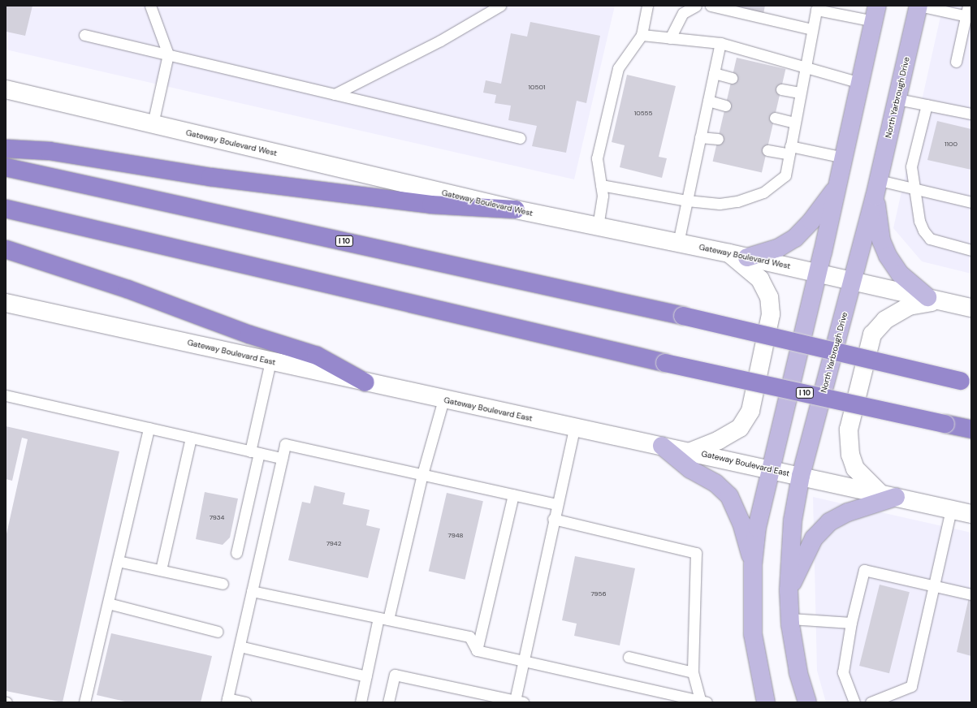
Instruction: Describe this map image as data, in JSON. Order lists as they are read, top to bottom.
{
  "streets": {
    "highway": ["I 10"],
    "main road": ["North Yarbrough Drive", "Gateway Boulevard West", "Gateway Boulevard East"]
  },
  "crossings": [
    ["North Yarbrough Drive", "Gateway Boulevard West"],
    ["North Yarbrough Drive", "Gateway Boulevard East"]
  ],
  "house_numbers": [
    "10501",
    "10555",
    "1100",
    "7934",
    "7948",
    "7942",
    "7956"
  ]
}
